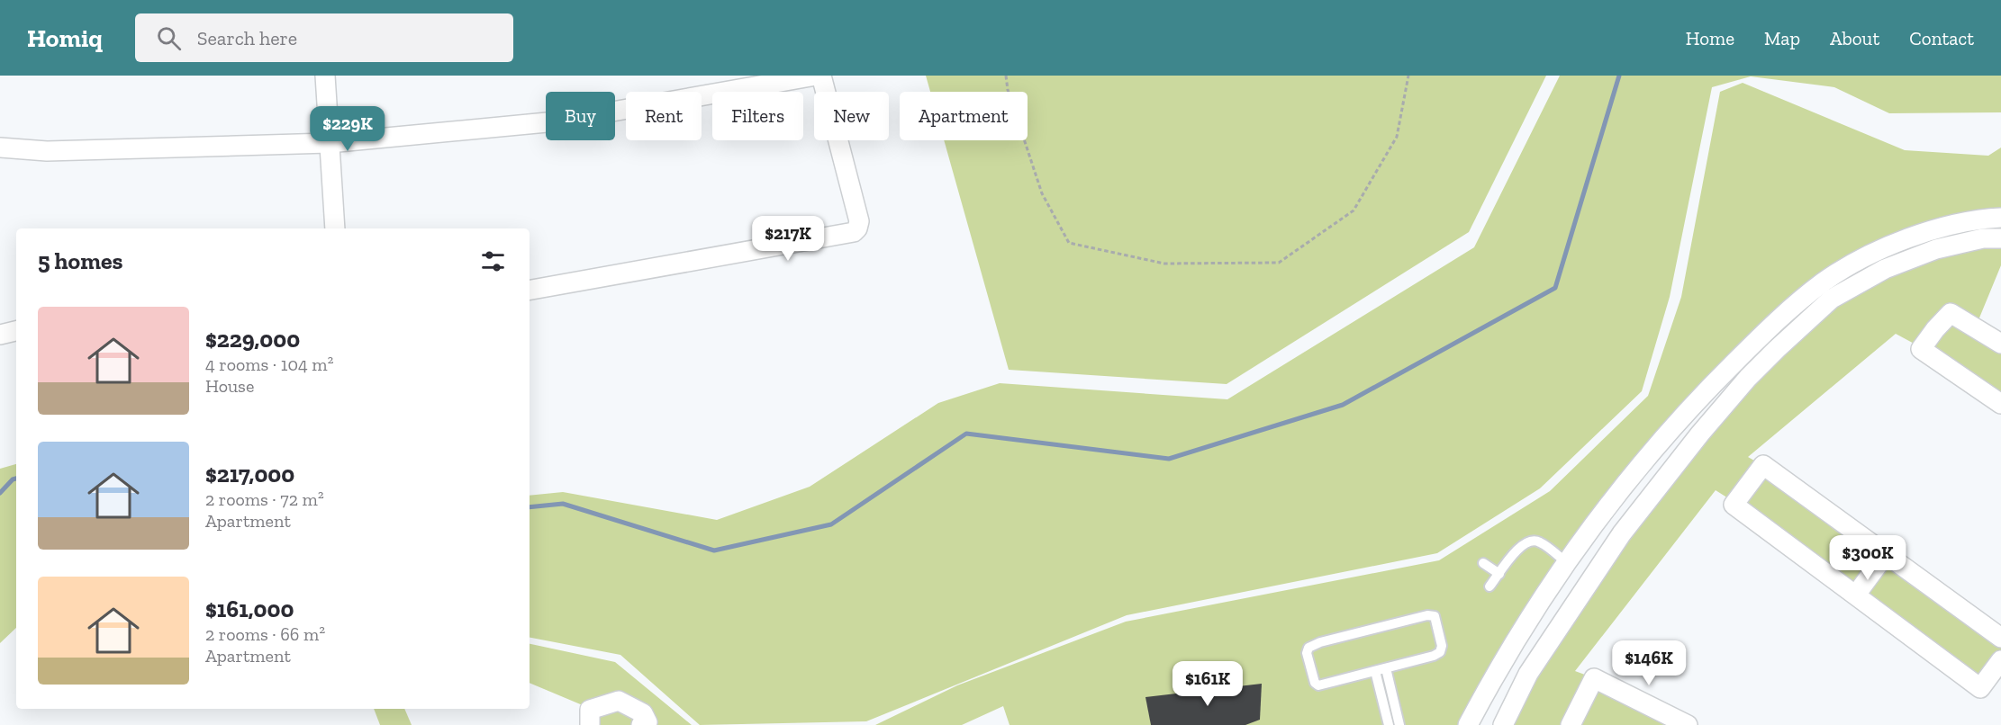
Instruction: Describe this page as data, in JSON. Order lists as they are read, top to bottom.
{
  "page": {
    "header": "Homiq",
    "search": "Search here",
    "nav": [
      "Home",
      "Map",
      "About",
      "Contact"
    ],
    "chip": [
      "Buy",
      "Rent",
      "Filters",
      "New",
      "Apartment"
    ],
    "price": [
      "$229K",
      "$217K",
      "$300K",
      "$146K",
      "$161K"
    ],
    "heading": "5 homes",
    "list": [
      {
        "name": "$229,000",
        "note": "4 rooms · 104 m² · House"
      },
      {
        "name": "$217,000",
        "note": "2 rooms · 72 m² · Apartment"
      },
      {
        "name": "$161,000",
        "note": "2 rooms · 66 m² · Apartment"
      }
    ]
  }
}
